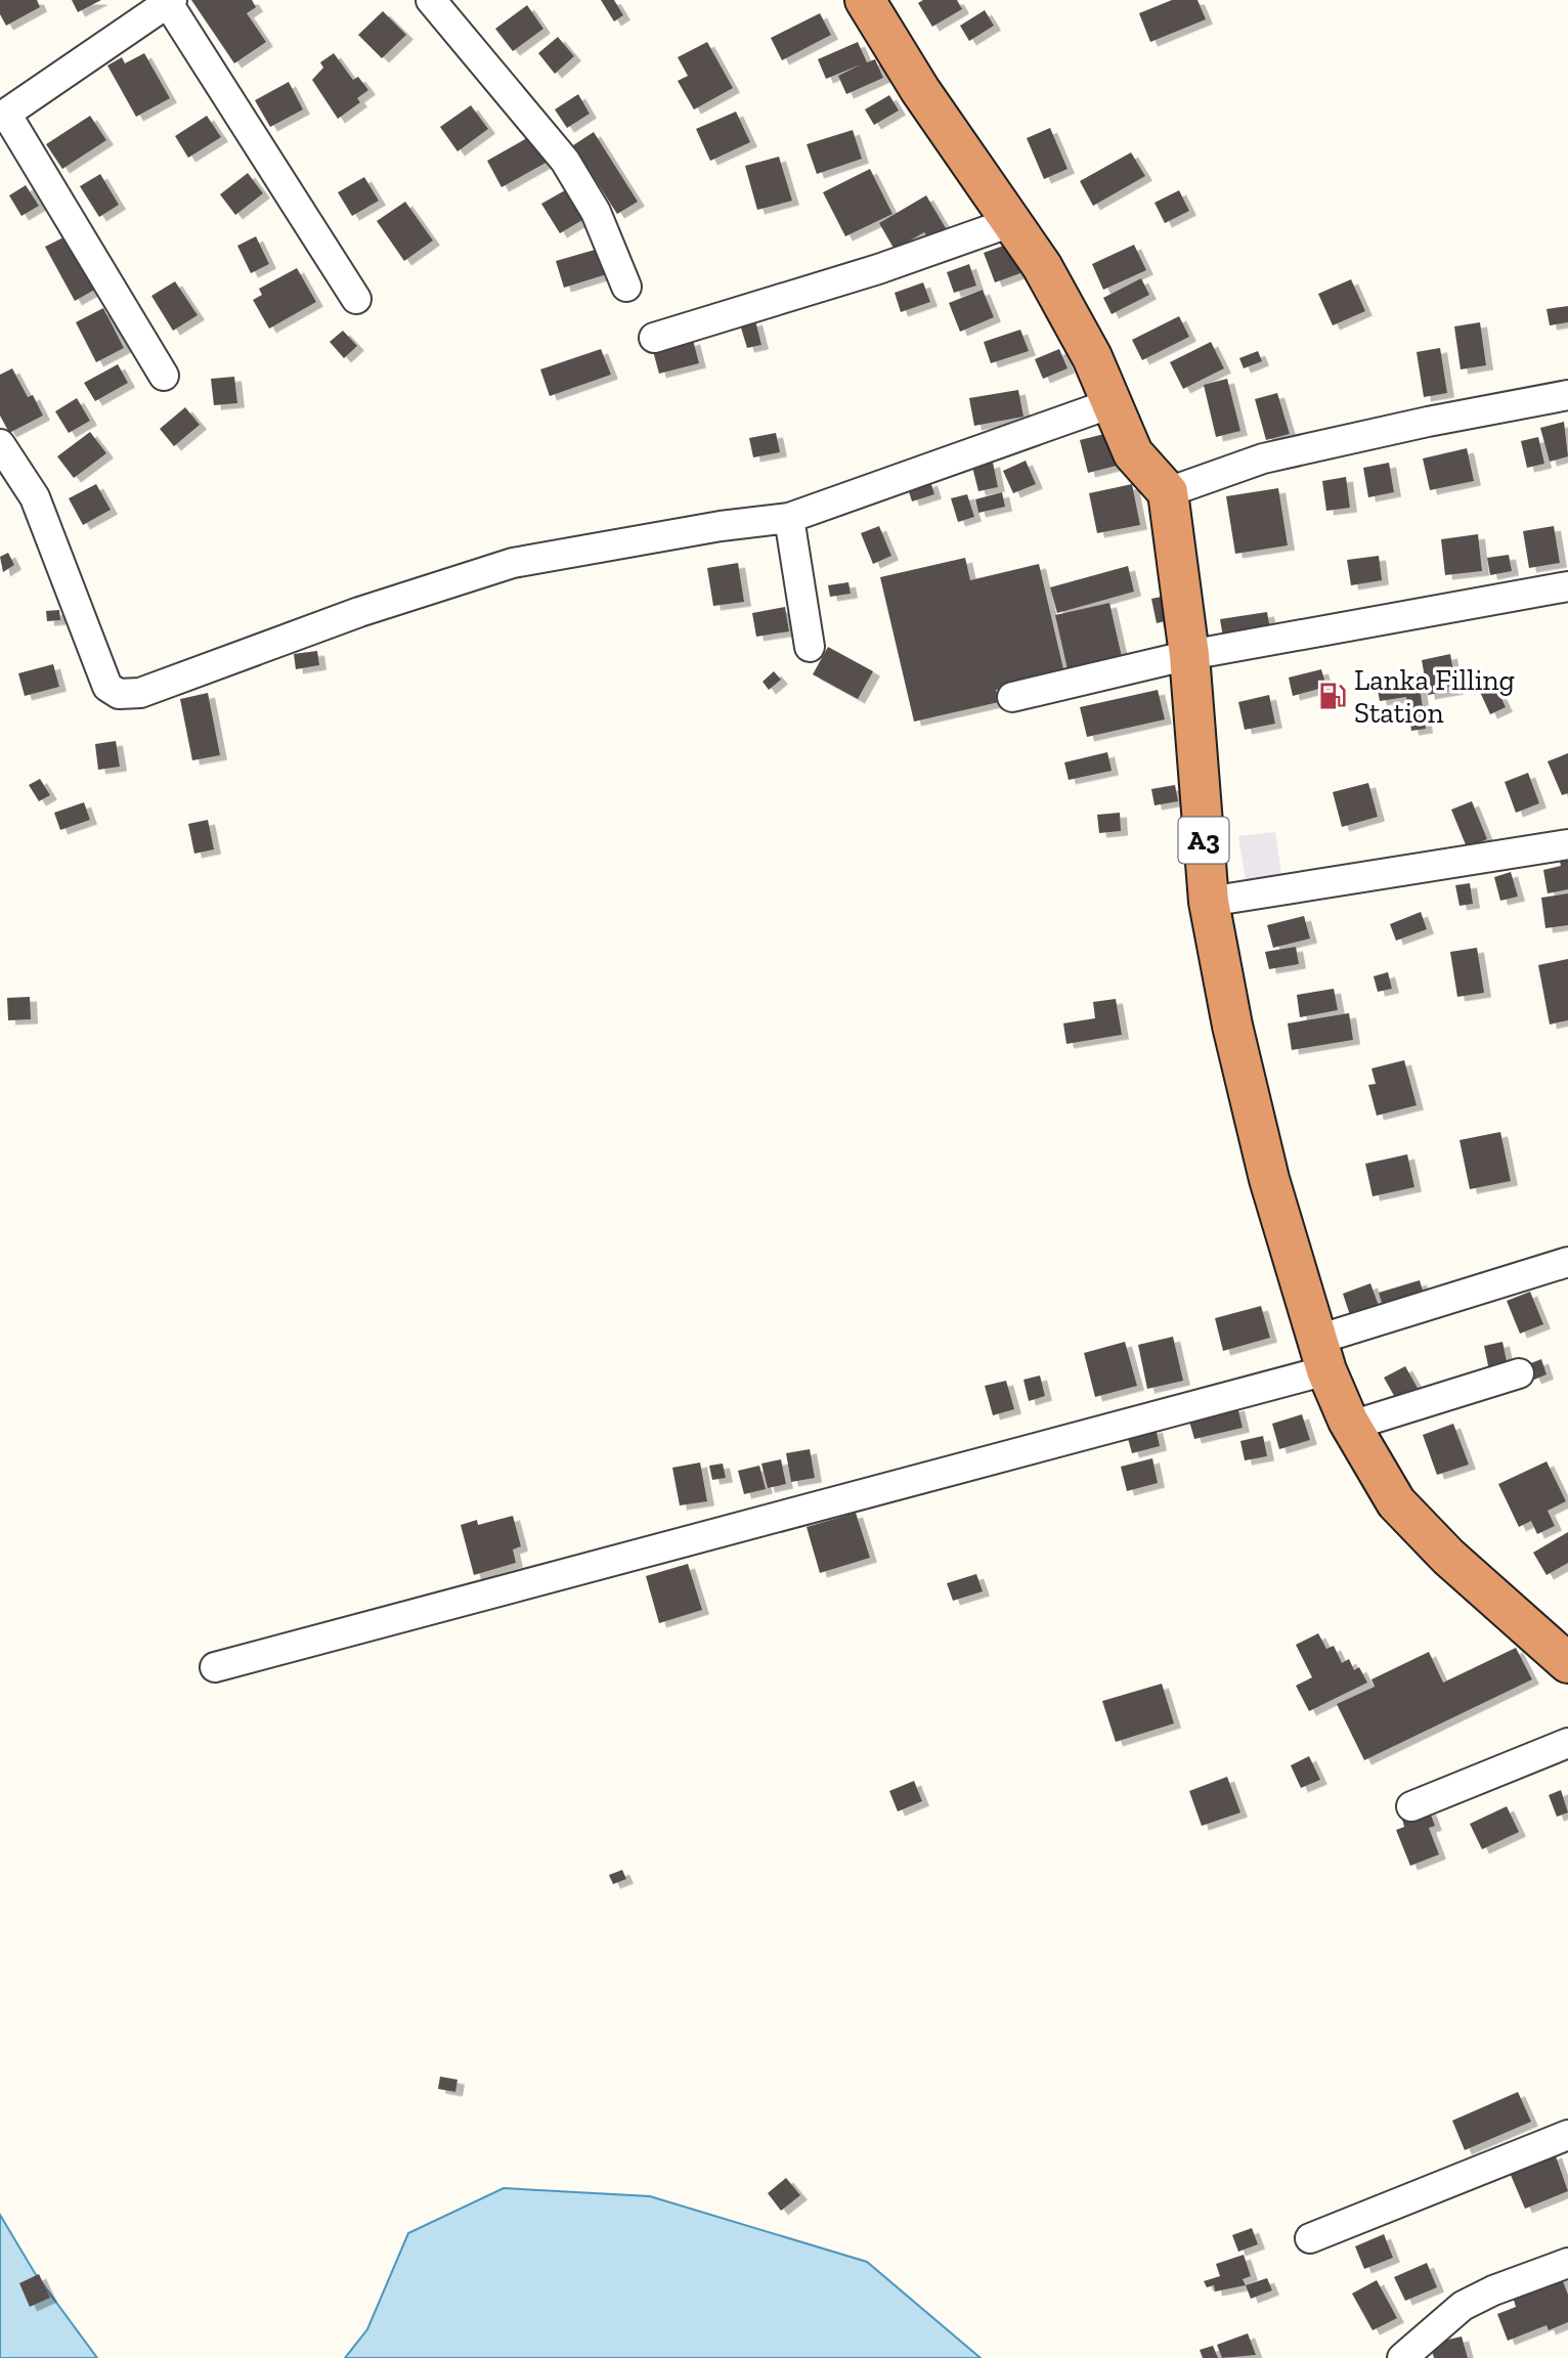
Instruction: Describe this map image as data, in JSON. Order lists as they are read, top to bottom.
{
  "streets": {
    "highway": ["A3"]
  },
  "places": {
    "fuel station": ["Lanka Filling Station"]
  }
}
